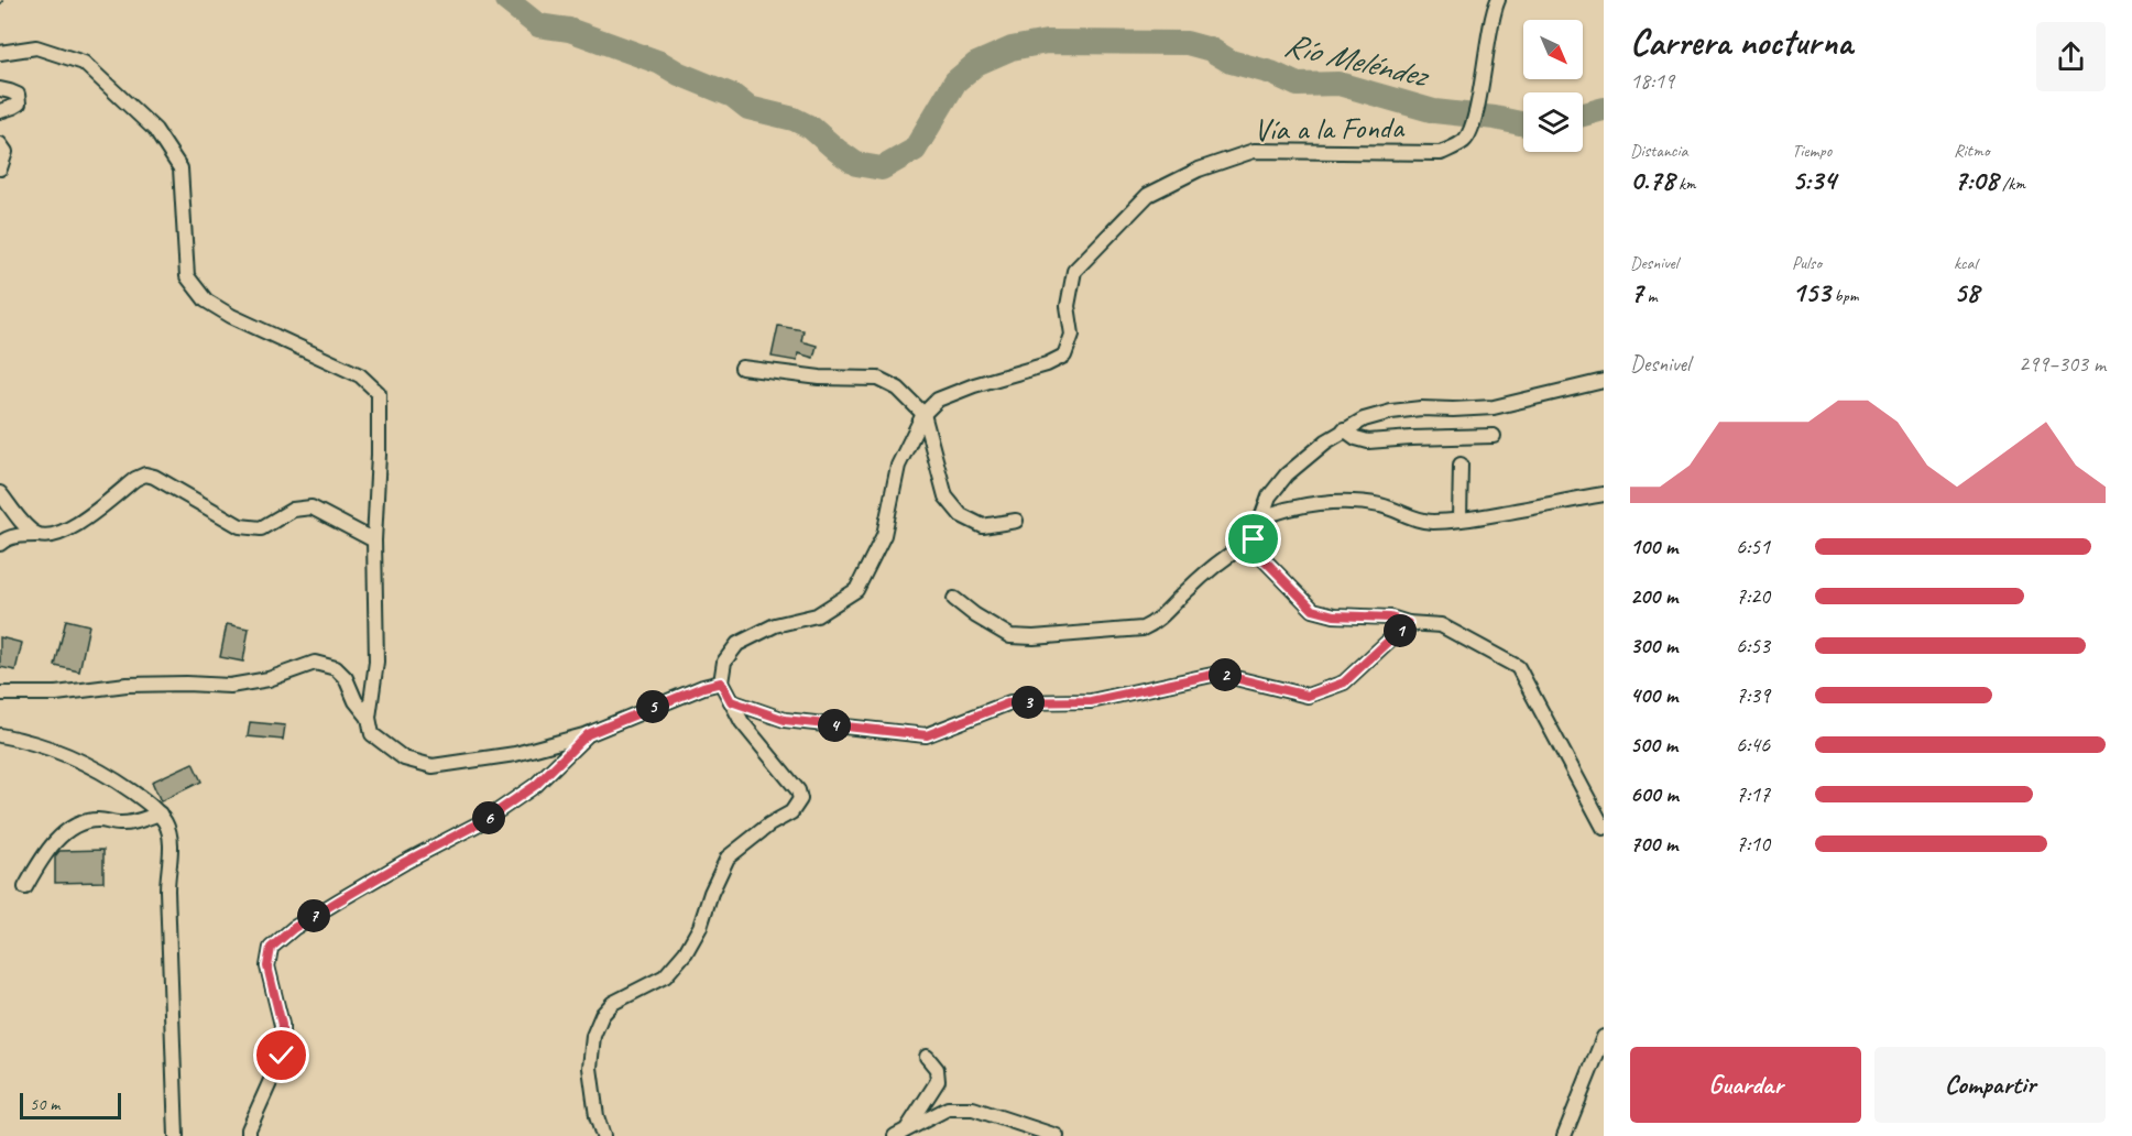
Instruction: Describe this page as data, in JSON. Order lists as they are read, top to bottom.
{
  "streets": {
    "street": ["Vía a la Fonda"]
  },
  "water": ["Río Meléndez"],
  "scale_bar": "50 m",
  "north": "bottom right",
  "page": {
    "heading": ["Carrera nocturna", "18:19"],
    "stats": [
      ["Distancia", "0.78 km"],
      ["Tiempo", "5:34"],
      ["Ritmo", "7:08 /km"],
      ["Desnivel", "7 m"],
      ["Pulso", "153 bpm"],
      ["kcal", "58"]
    ],
    "chart": ["Desnivel", "299–303 m"],
    "list": [
      {
        "name": "100 m",
        "note": "6:51"
      },
      {
        "name": "200 m",
        "note": "7:20"
      },
      {
        "name": "300 m",
        "note": "6:53"
      },
      {
        "name": "400 m",
        "note": "7:39"
      },
      {
        "name": "500 m",
        "note": "6:46"
      },
      {
        "name": "600 m",
        "note": "7:17"
      },
      {
        "name": "700 m",
        "note": "7:10"
      }
    ],
    "pins": [
      "1",
      "2",
      "3",
      "5",
      "4",
      "6",
      "7"
    ],
    "buttons": ["Guardar", "Compartir"],
    "scale": "50 m"
  }
}
